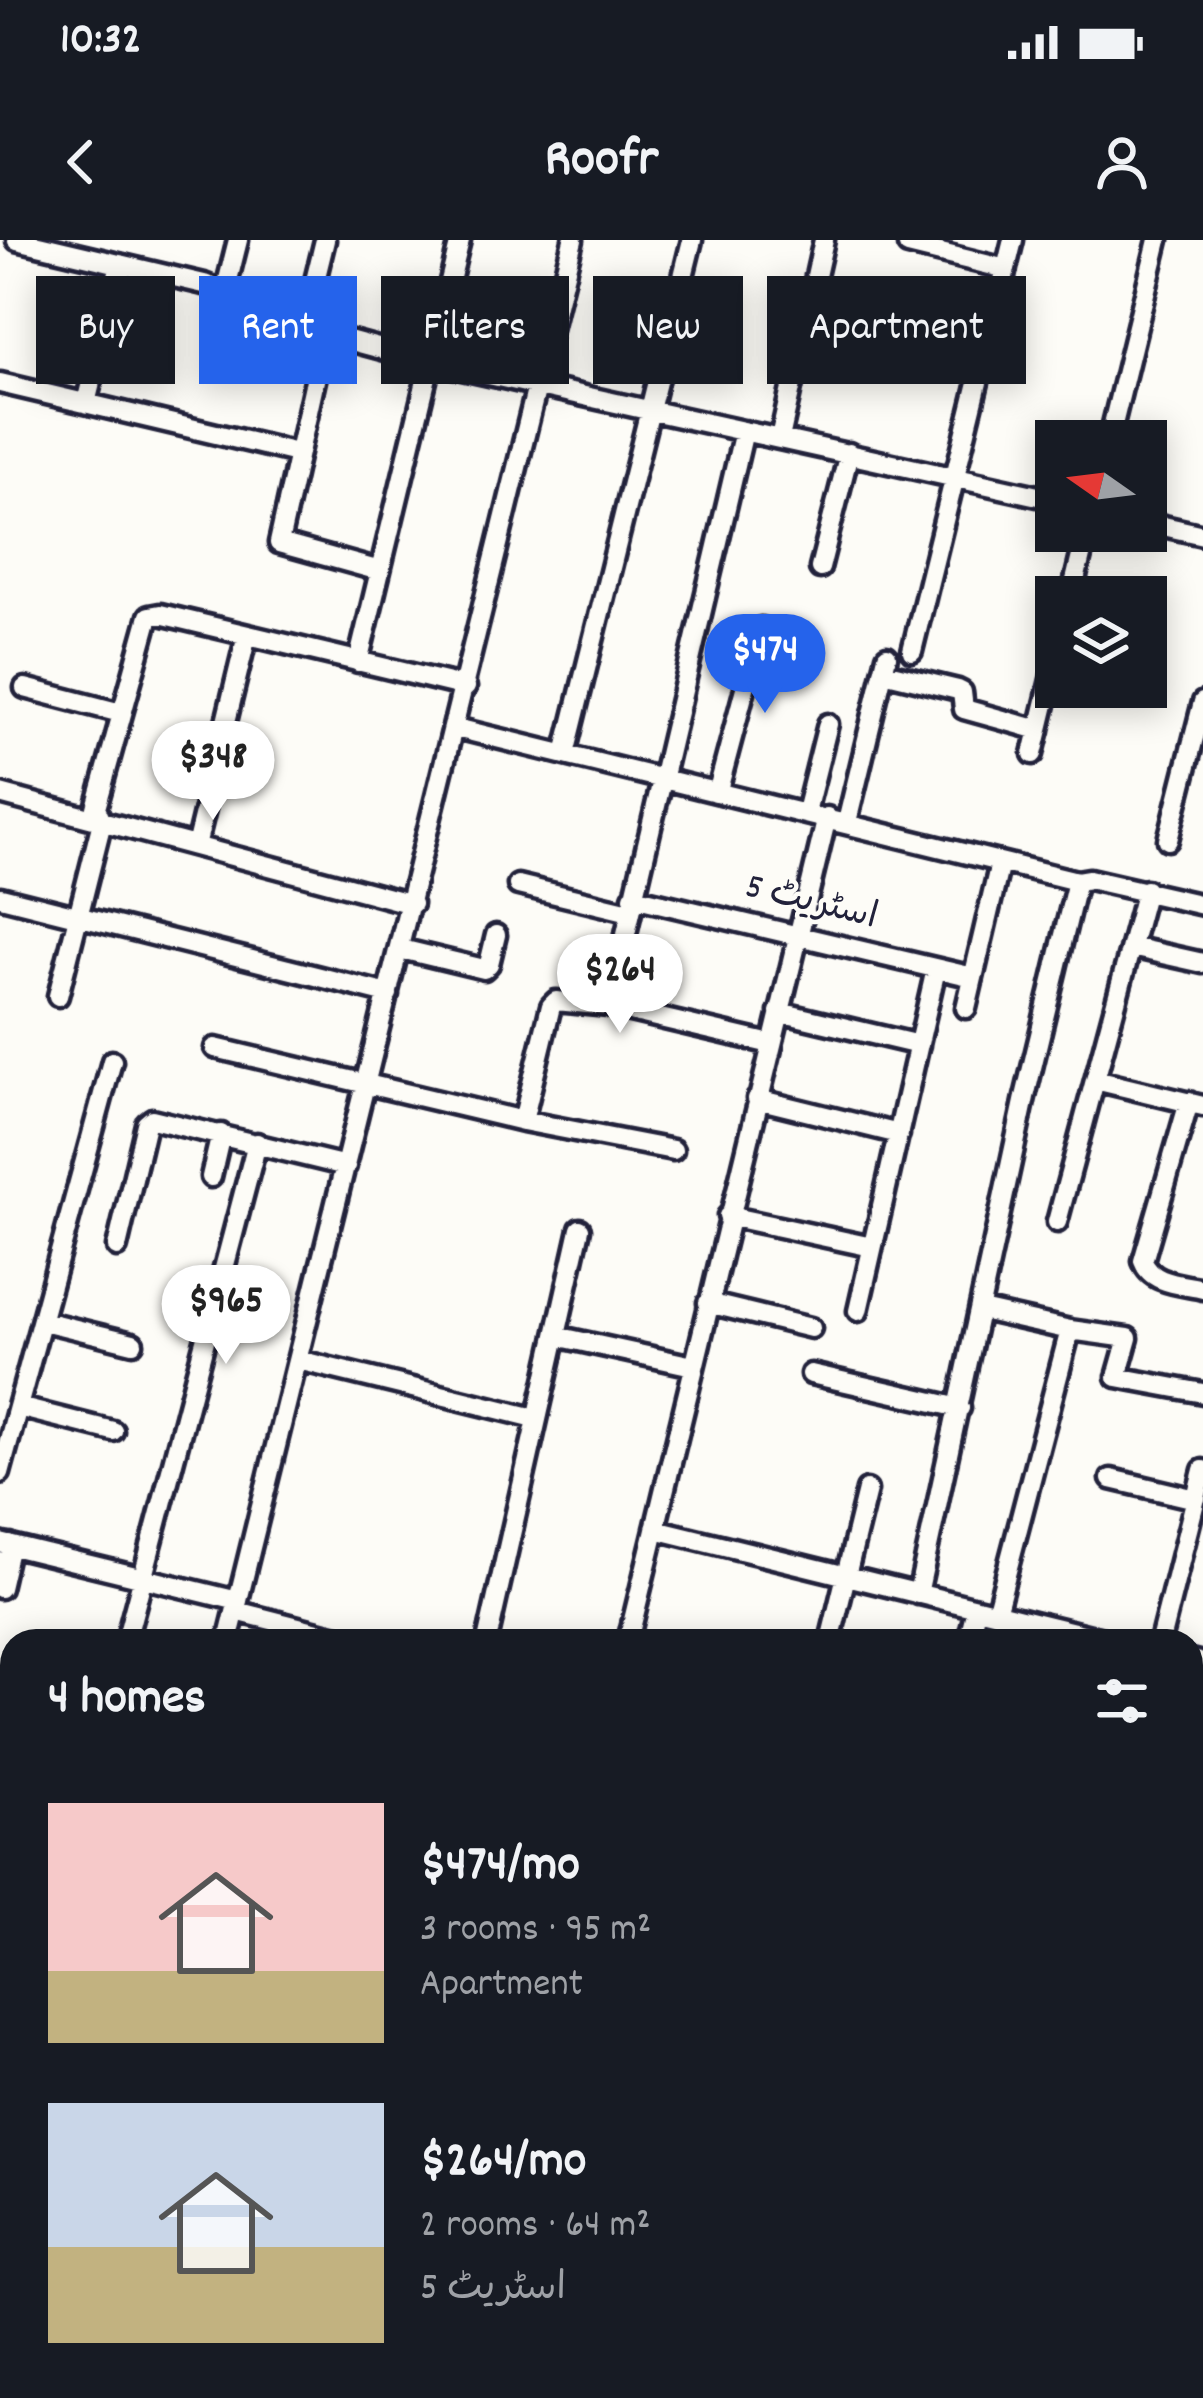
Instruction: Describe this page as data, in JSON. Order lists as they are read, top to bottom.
{
  "streets": {
    "street": ["اسٹریٹ 5"]
  },
  "north": "left",
  "page": {
    "status": "10:32",
    "header": "Roofr",
    "chip": [
      "Buy",
      "Rent",
      "Filters",
      "New",
      "Apartment"
    ],
    "price": [
      "$474",
      "$348",
      "$264",
      "$965"
    ],
    "heading": "4 homes",
    "list": [
      {
        "name": "$474/mo",
        "note": "3 rooms · 95 m² · Apartment"
      },
      {
        "name": "$264/mo",
        "note": "2 rooms · 64 m² · اسٹریٹ 5"
      }
    ]
  }
}
